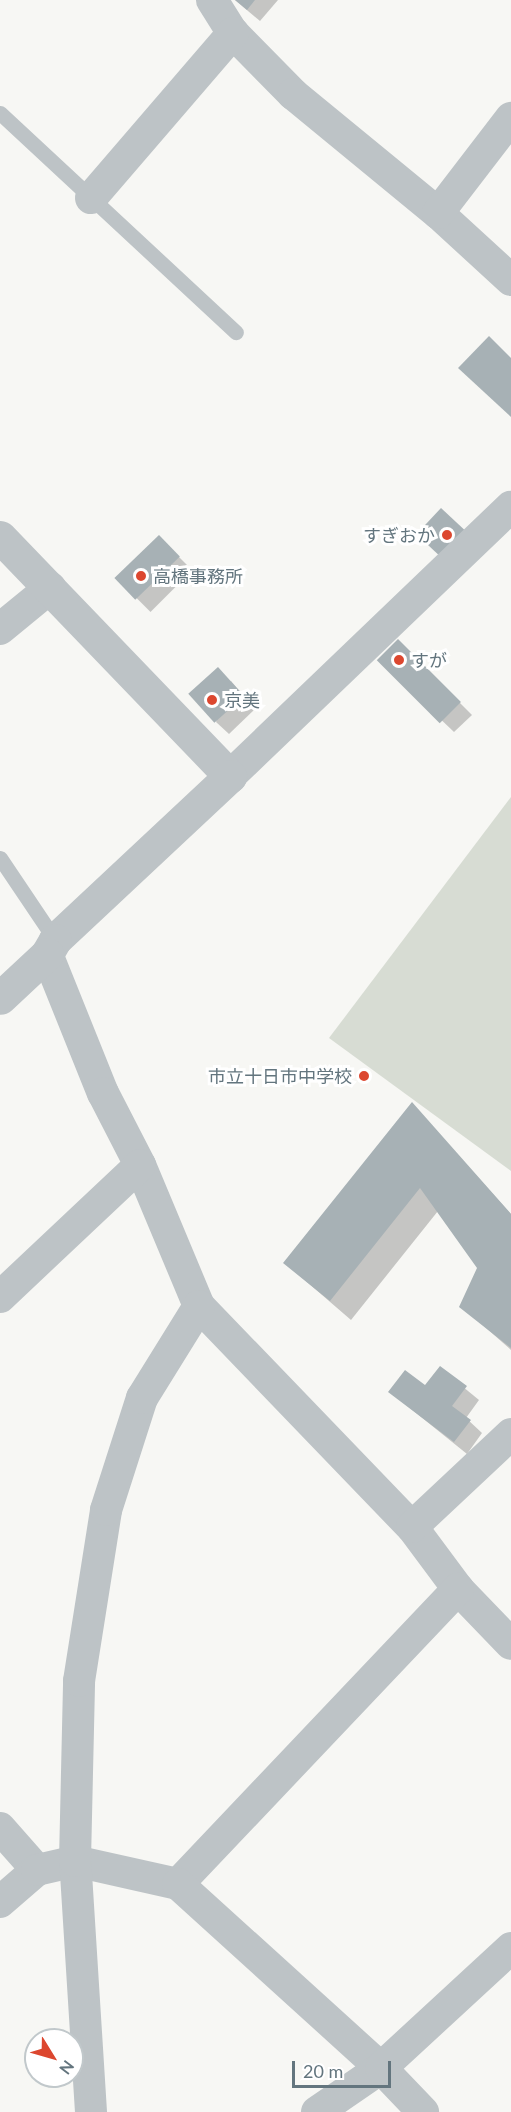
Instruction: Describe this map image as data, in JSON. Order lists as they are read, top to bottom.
{
  "places": [
    "すぎおか",
    "高橋事務所",
    "すが",
    "京美",
    "市立十日市中学校"
  ],
  "scale_bar": "20 m",
  "north": "bottom right"
}
